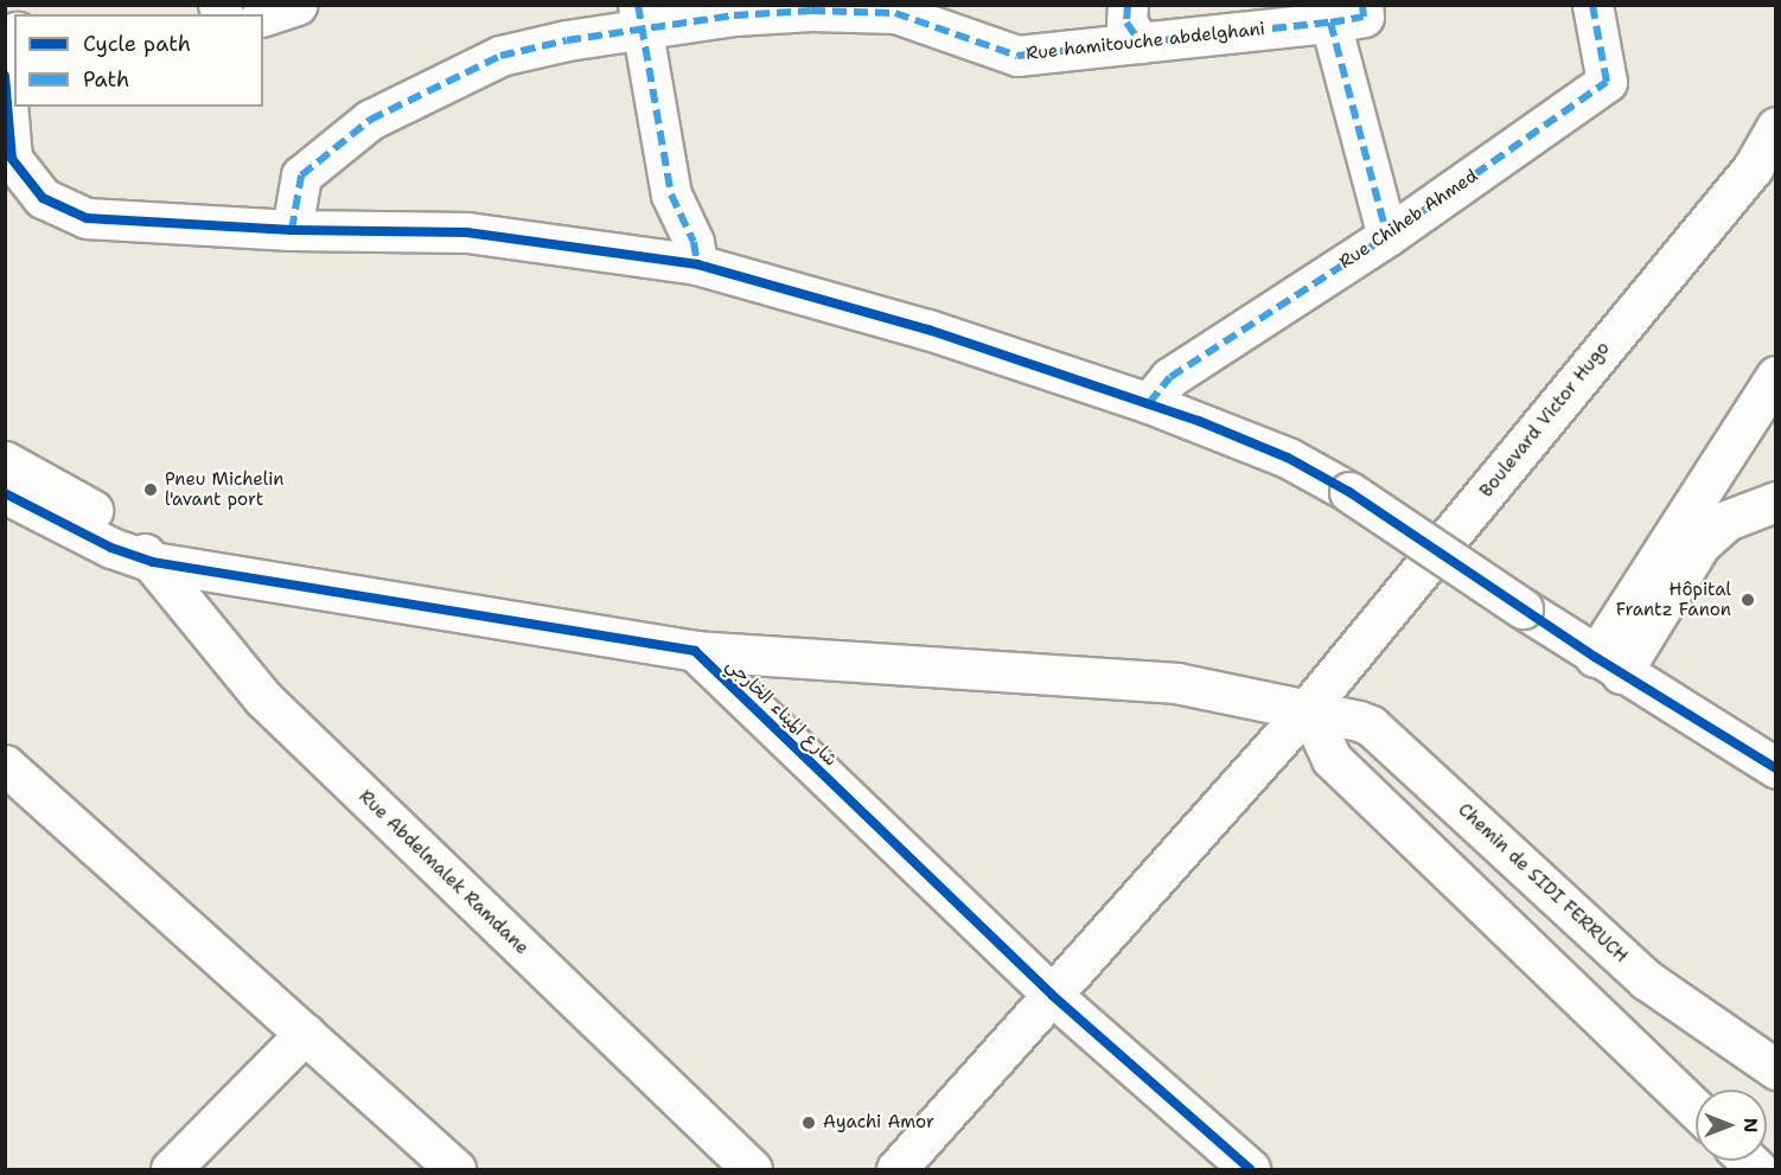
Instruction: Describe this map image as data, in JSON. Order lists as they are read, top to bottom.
{
  "streets": {
    "street": [
      "Rue hamitouche abdelghani",
      "Rue Chiheb Ahmed",
      "Boulevard Victor Hugo",
      "شارع الميناء الخارجي",
      "Rue Abdelmalek Ramdane",
      "Chemin de SIDI FERRUCH"
    ]
  },
  "crossings": [
    ["Boulevard Victor Hugo", "شارع الميناء الخارجي"],
    ["Boulevard Victor Hugo", "Chemin de SIDI FERRUCH"],
    ["شارع الميناء الخارجي", "Chemin de SIDI FERRUCH"]
  ],
  "places": ["Pneu Michelin l'avant port", "Hôpital Frantz Fanon", "Ayachi Amor"],
  "legend": ["Cycle path", "Path"],
  "north": "right"
}
